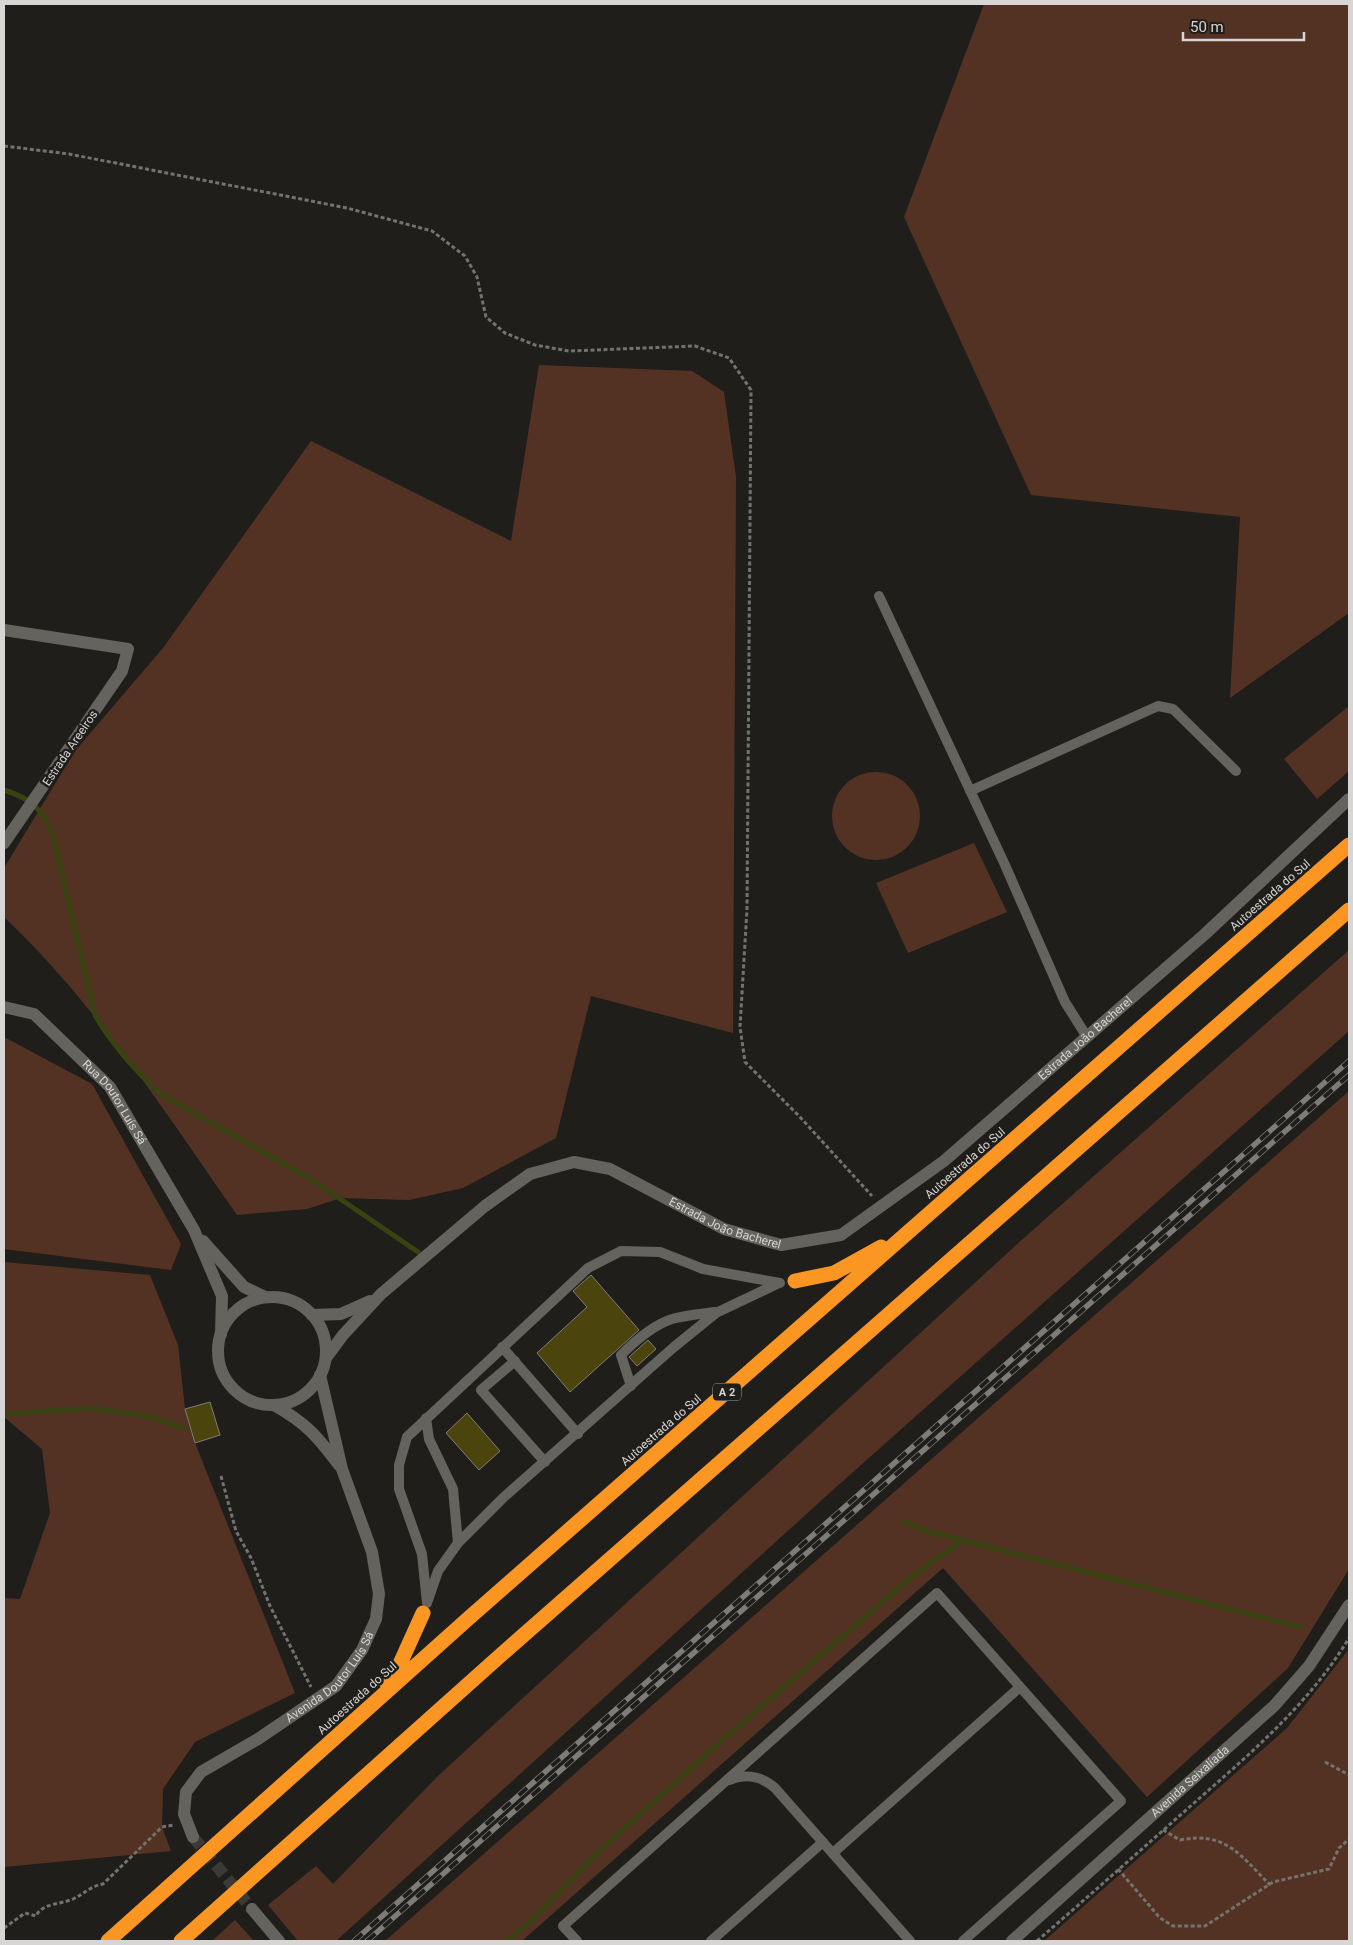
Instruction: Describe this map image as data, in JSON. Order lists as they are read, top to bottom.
{
  "streets": {
    "highway": ["Autoestrada do Sul", "A 2"],
    "street": [
      "Estrada Areeiros",
      "Estrada João Bacherel",
      "Rua Doutor Luís Sá",
      "Avenida Doutor Luís Sá",
      "Avenida Seixalíada"
    ]
  },
  "crossings": [
    ["Estrada João Bacherel", "Avenida Doutor Luís Sá"]
  ],
  "scale_bar": "50 m"
}
